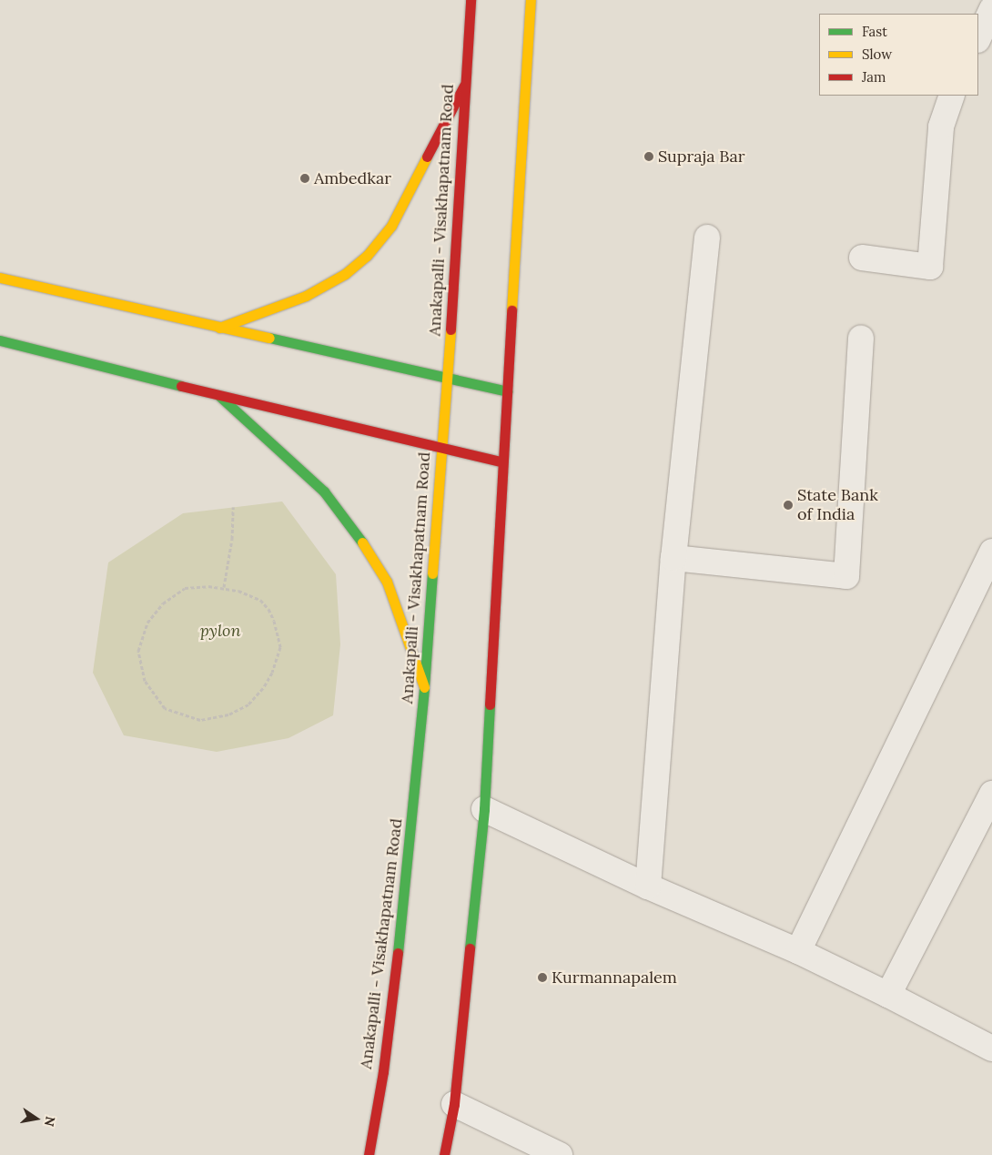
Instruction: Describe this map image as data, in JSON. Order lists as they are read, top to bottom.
{
  "streets": {
    "main road": ["Anakapalli - Visakhapatnam Road"]
  },
  "parks": ["pylon"],
  "places": [
    "Supraja Bar",
    "Ambedkar",
    "State Bank of India",
    "Kurmannapalem"
  ],
  "legend": ["Fast", "Slow", "Jam"],
  "north": "right"
}
